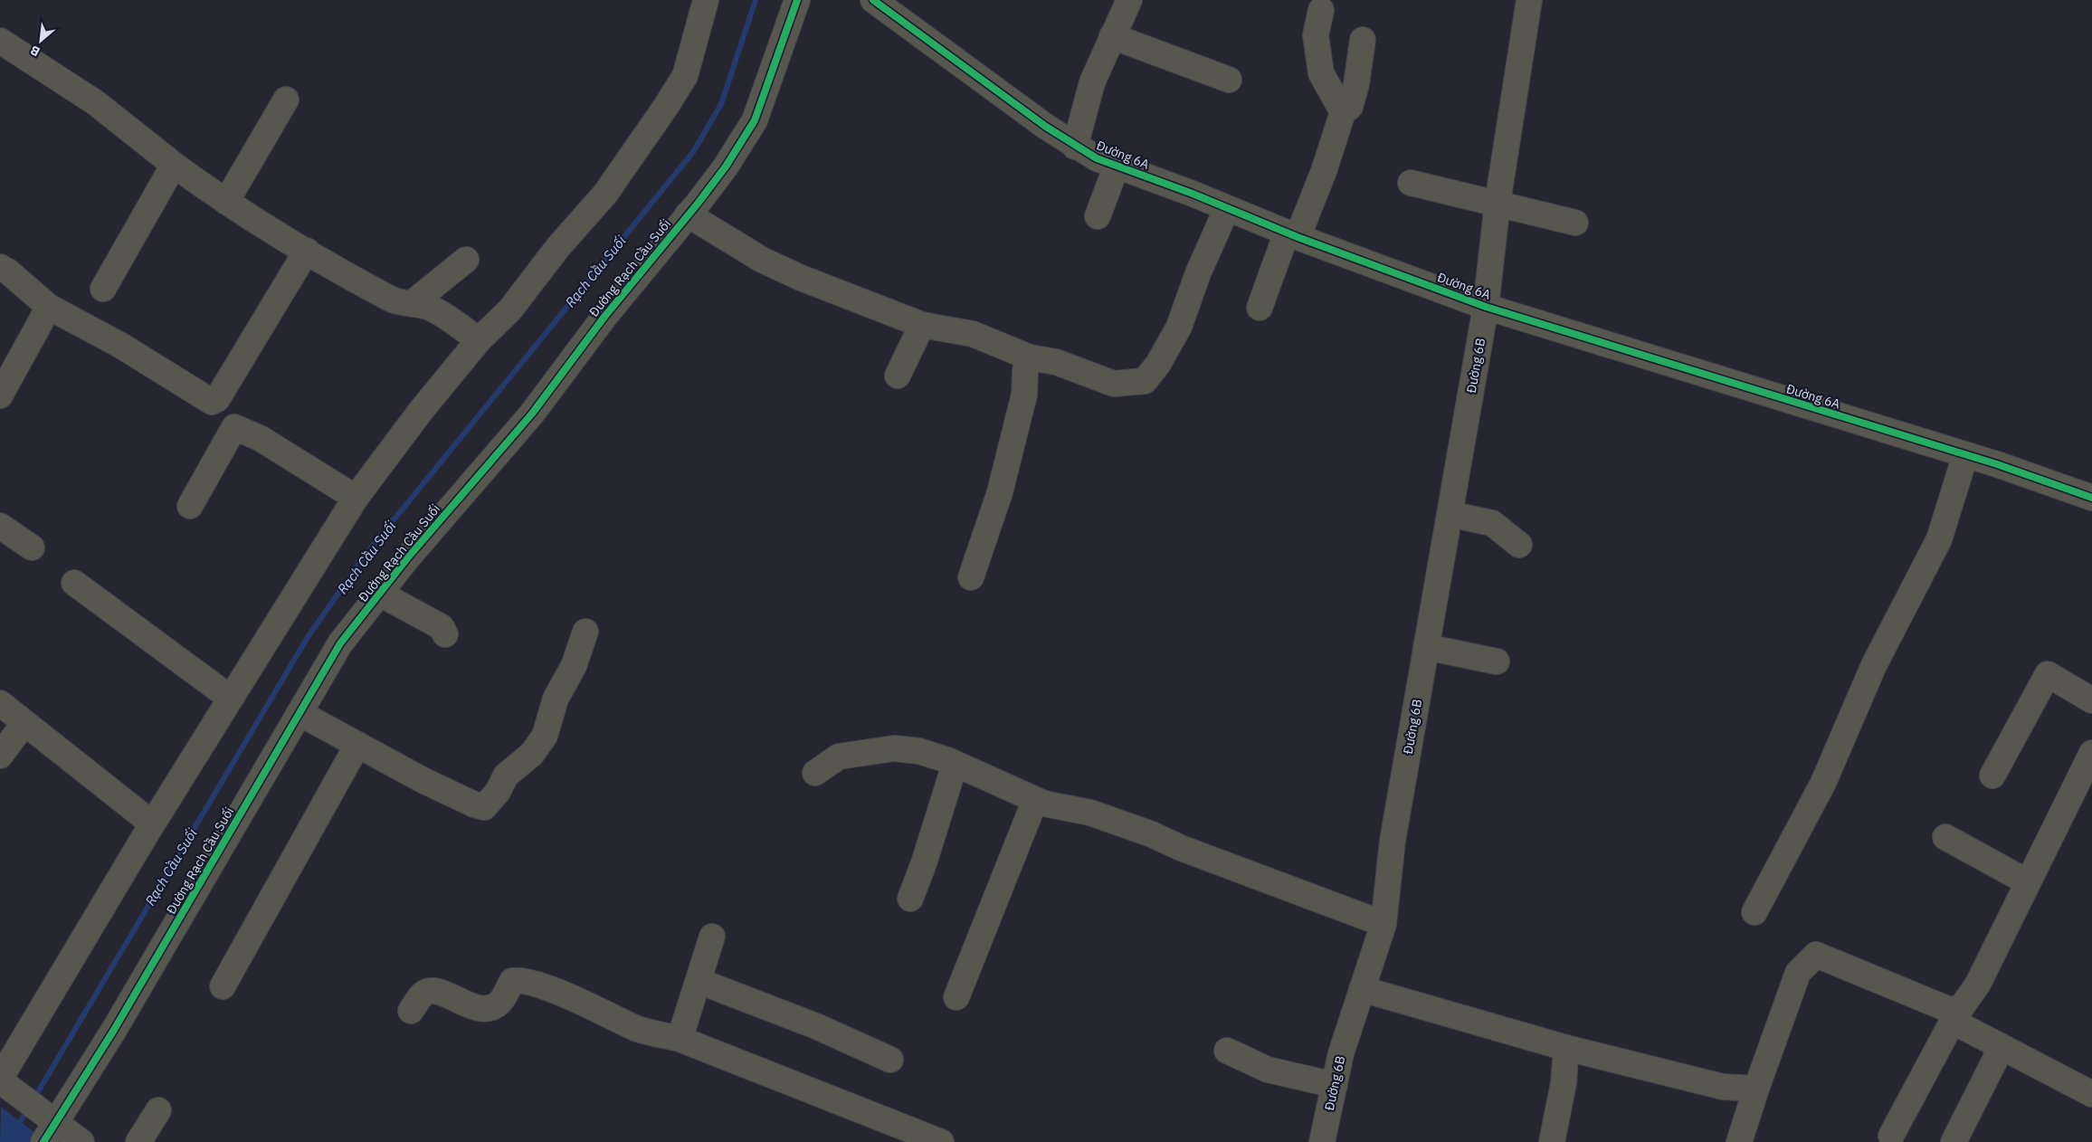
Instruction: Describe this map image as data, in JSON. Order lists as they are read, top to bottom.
{
  "streets": {
    "street": ["Đường 6A", "Đường Rạch Cầu Suối", "Đường 6B"]
  },
  "crossings": [
    ["Đường 6A", "Đường 6B"]
  ],
  "water": ["Rạch Cầu Suối"],
  "north": "bottom left"
}
